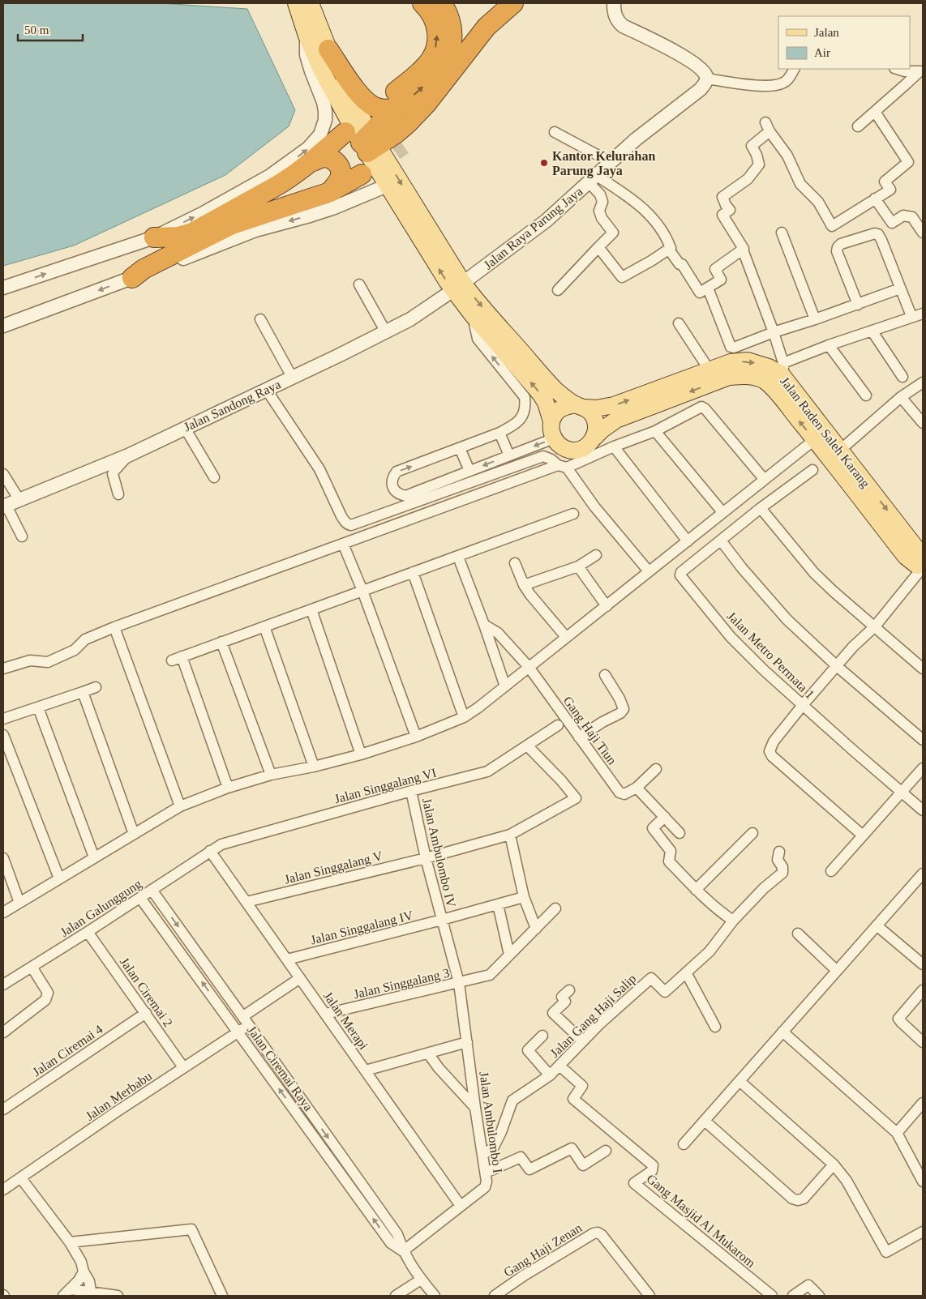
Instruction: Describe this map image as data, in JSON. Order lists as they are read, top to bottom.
{
  "streets": {
    "main road": ["Jalan Raden Saleh Karang"],
    "street": [
      "Jalan Raya Parung Jaya",
      "Jalan Sandong Raya",
      "Jalan Metro Permata 1",
      "Gang Haji Tiun",
      "Jalan Singgalang VI",
      "Jalan Ambulombo IV",
      "Jalan Singgalang V",
      "Jalan Galunggung",
      "Jalan Singgalang IV",
      "Jalan Singgalang 3",
      "Jalan Ciremai 2",
      "Jalan Gang Haji Salip",
      "Jalan Merapi",
      "Jalan Ciremai 4",
      "Jalan Ciremai Raya",
      "Jalan Merbabu",
      "Jalan Ambulombo I",
      "Gang Masjid Al Mukarom",
      "Gang Haji Zenan"
    ]
  },
  "crossings": [
    ["Jalan Raya Parung Jaya", "Jalan Sandong Raya"],
    ["Jalan Singgalang VI", "Jalan Ambulombo IV"],
    ["Jalan Singgalang VI", "Jalan Singgalang V"],
    ["Jalan Singgalang VI", "Jalan Galunggung"],
    ["Jalan Singgalang VI", "Jalan Merapi"],
    ["Jalan Ambulombo IV", "Jalan Singgalang V"],
    ["Jalan Ambulombo IV", "Jalan Singgalang IV"],
    ["Jalan Ambulombo IV", "Jalan Ambulombo I"],
    ["Jalan Singgalang V", "Jalan Merapi"],
    ["Jalan Galunggung", "Jalan Ciremai 2"],
    ["Jalan Galunggung", "Jalan Merapi"],
    ["Jalan Galunggung", "Jalan Ciremai Raya"],
    ["Jalan Singgalang IV", "Jalan Merapi"],
    ["Jalan Singgalang IV", "Jalan Ambulombo I"],
    ["Jalan Singgalang 3", "Jalan Merapi"],
    ["Jalan Singgalang 3", "Jalan Ambulombo I"],
    ["Jalan Ciremai 2", "Jalan Ciremai 4"],
    ["Jalan Ciremai 2", "Jalan Merbabu"],
    ["Jalan Gang Haji Salip", "Jalan Ambulombo I"],
    ["Jalan Gang Haji Salip", "Gang Masjid Al Mukarom"],
    ["Jalan Merapi", "Jalan Merbabu"],
    ["Jalan Merapi", "Jalan Ambulombo I"],
    ["Jalan Ciremai Raya", "Jalan Merbabu"],
    ["Jalan Ciremai Raya", "Jalan Ambulombo I"]
  ],
  "places": ["Kantor Kelurahan Parung Jaya"],
  "legend": ["Jalan", "Air"],
  "scale_bar": "50 m"
}
